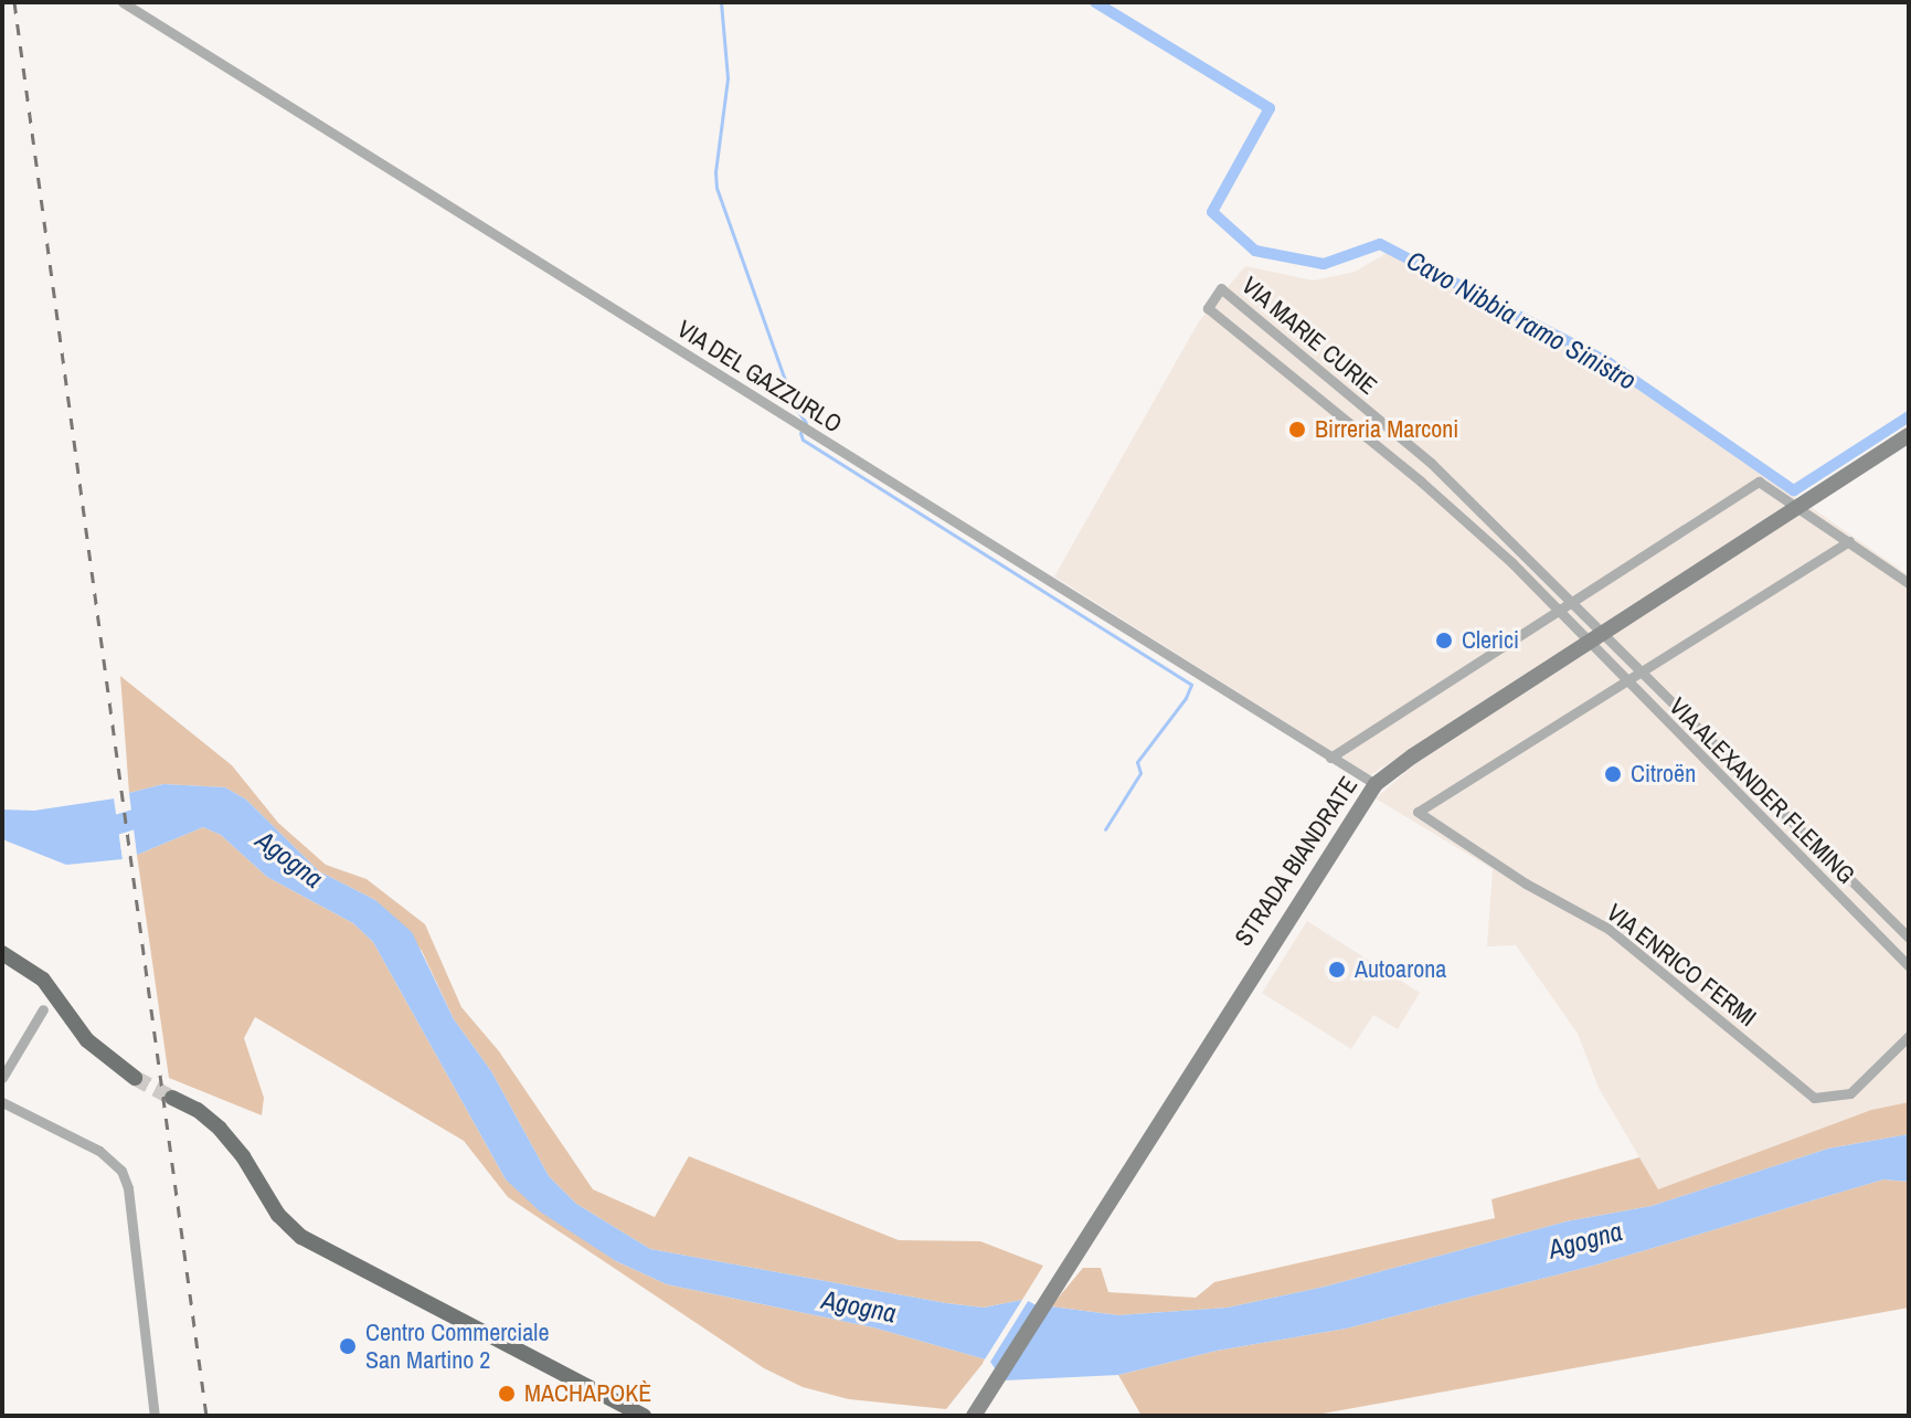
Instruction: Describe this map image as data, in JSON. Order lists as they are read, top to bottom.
{
  "streets": {
    "main road": ["STRADA BIANDRATE"],
    "street": [
      "VIA MARIE CURIE",
      "VIA DEL GAZZURLO",
      "VIA ALEXANDER FLEMING",
      "VIA ENRICO FERMI"
    ]
  },
  "crossings": [
    ["VIA MARIE CURIE", "VIA ALEXANDER FLEMING"],
    ["VIA MARIE CURIE", "STRADA BIANDRATE"],
    ["VIA DEL GAZZURLO", "STRADA BIANDRATE"],
    ["VIA ALEXANDER FLEMING", "STRADA BIANDRATE"],
    ["VIA ALEXANDER FLEMING", "VIA ENRICO FERMI"]
  ],
  "water": ["Cavo Nibbia ramo Sinistro", "Agogna"],
  "places": [
    "Birreria Marconi",
    "Clerici",
    "Citroën",
    "Autoarona",
    "Centro Commerciale San Martino 2",
    "MACHAPOKÈ"
  ]
}
